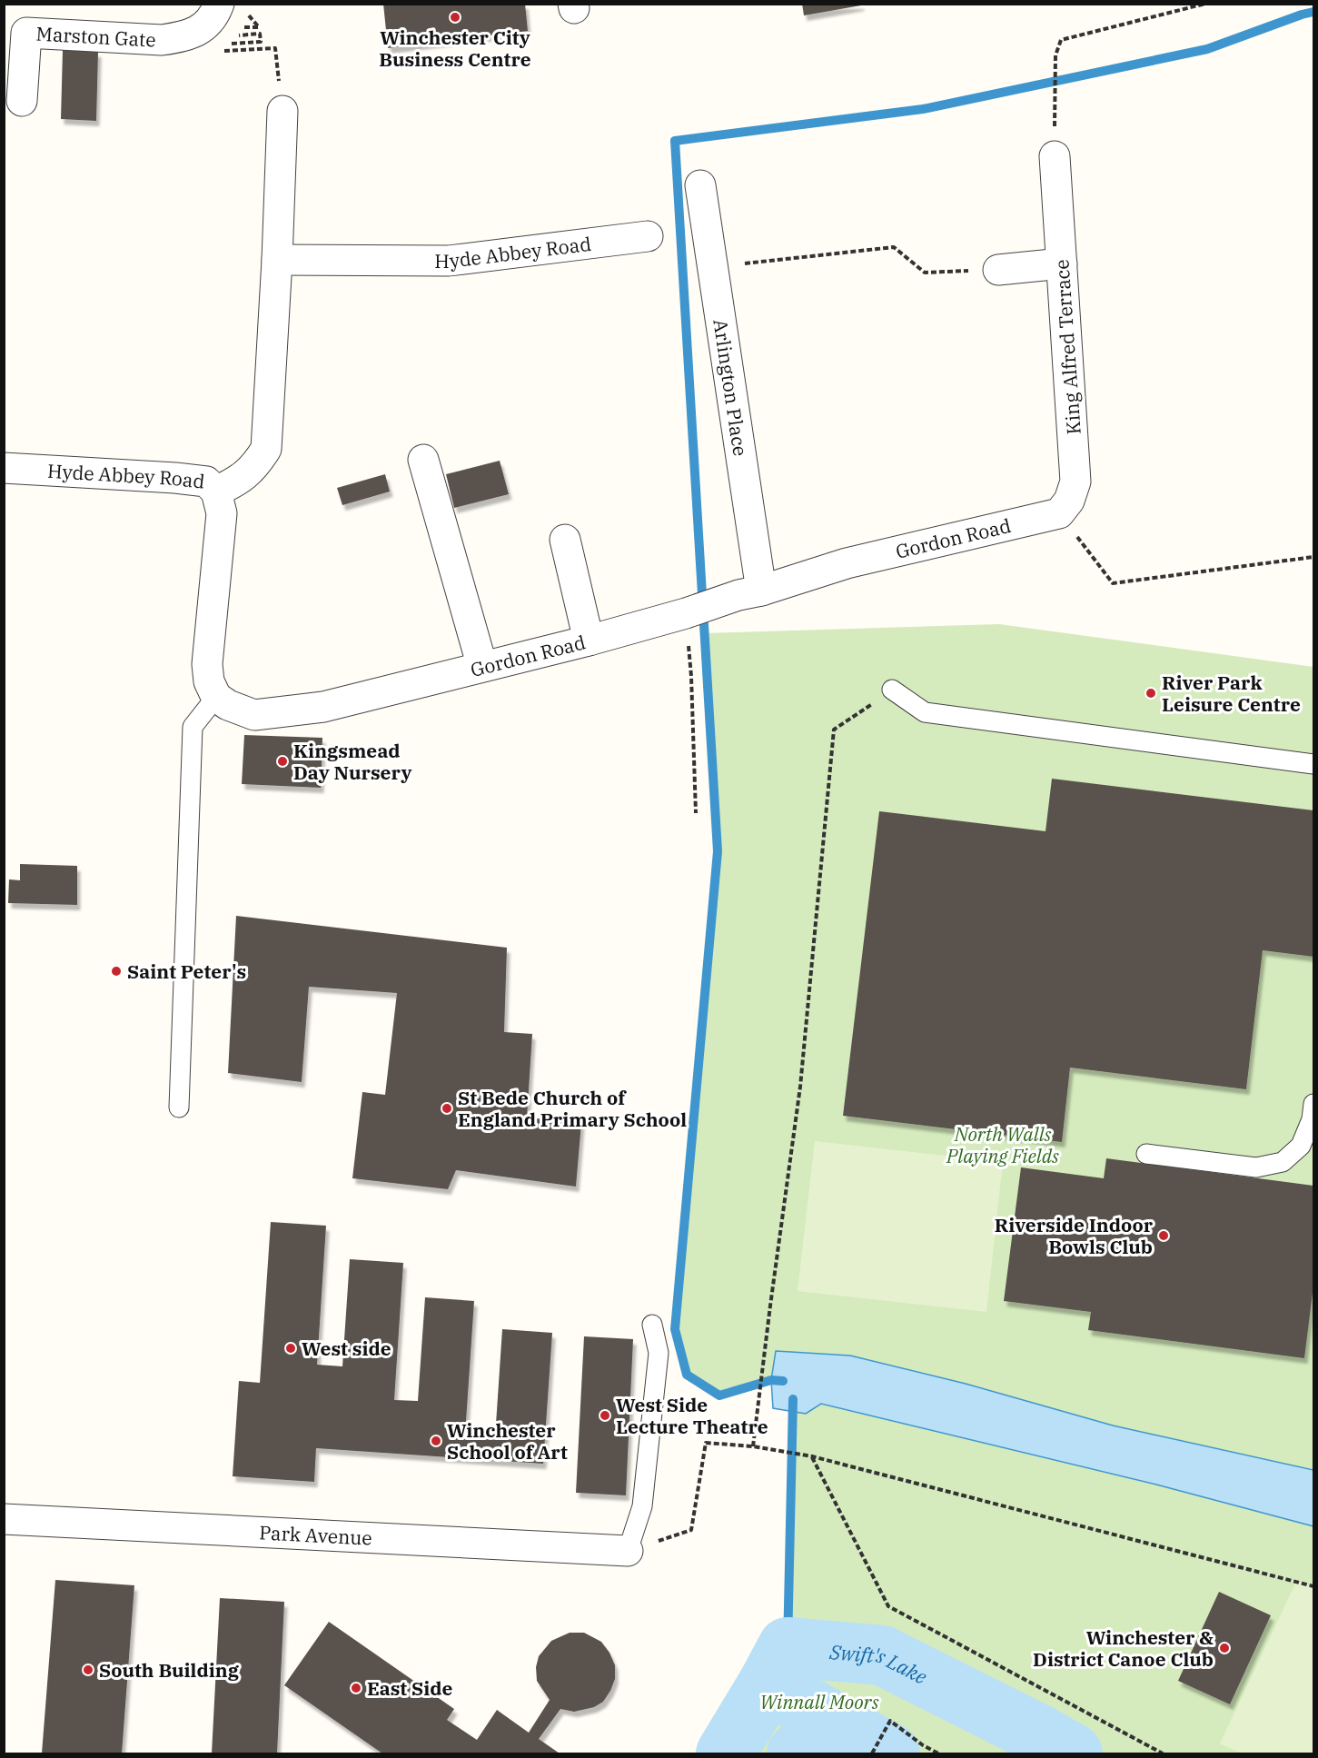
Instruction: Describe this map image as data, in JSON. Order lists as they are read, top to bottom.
{
  "streets": {
    "street": [
      "Marston Gate",
      "Hyde Abbey Road",
      "King Alfred Terrace",
      "Arlington Place",
      "Gordon Road",
      "Park Avenue"
    ]
  },
  "crossings": [
    ["King Alfred Terrace", "Gordon Road"],
    ["Arlington Place", "Gordon Road"]
  ],
  "water": ["Swift's Lake"],
  "parks": ["North Walls Playing Fields", "Winnall Moors"],
  "places": [
    "Winchester City Business Centre",
    "River Park Leisure Centre",
    "Kingsmead Day Nursery",
    "Saint Peter's",
    "St Bede Church of England Primary School",
    "Riverside Indoor Bowls Club",
    "West side",
    "West Side Lecture Theatre",
    "Winchester School of Art",
    "Winchester & District Canoe Club",
    "South Building",
    "East Side"
  ]
}
